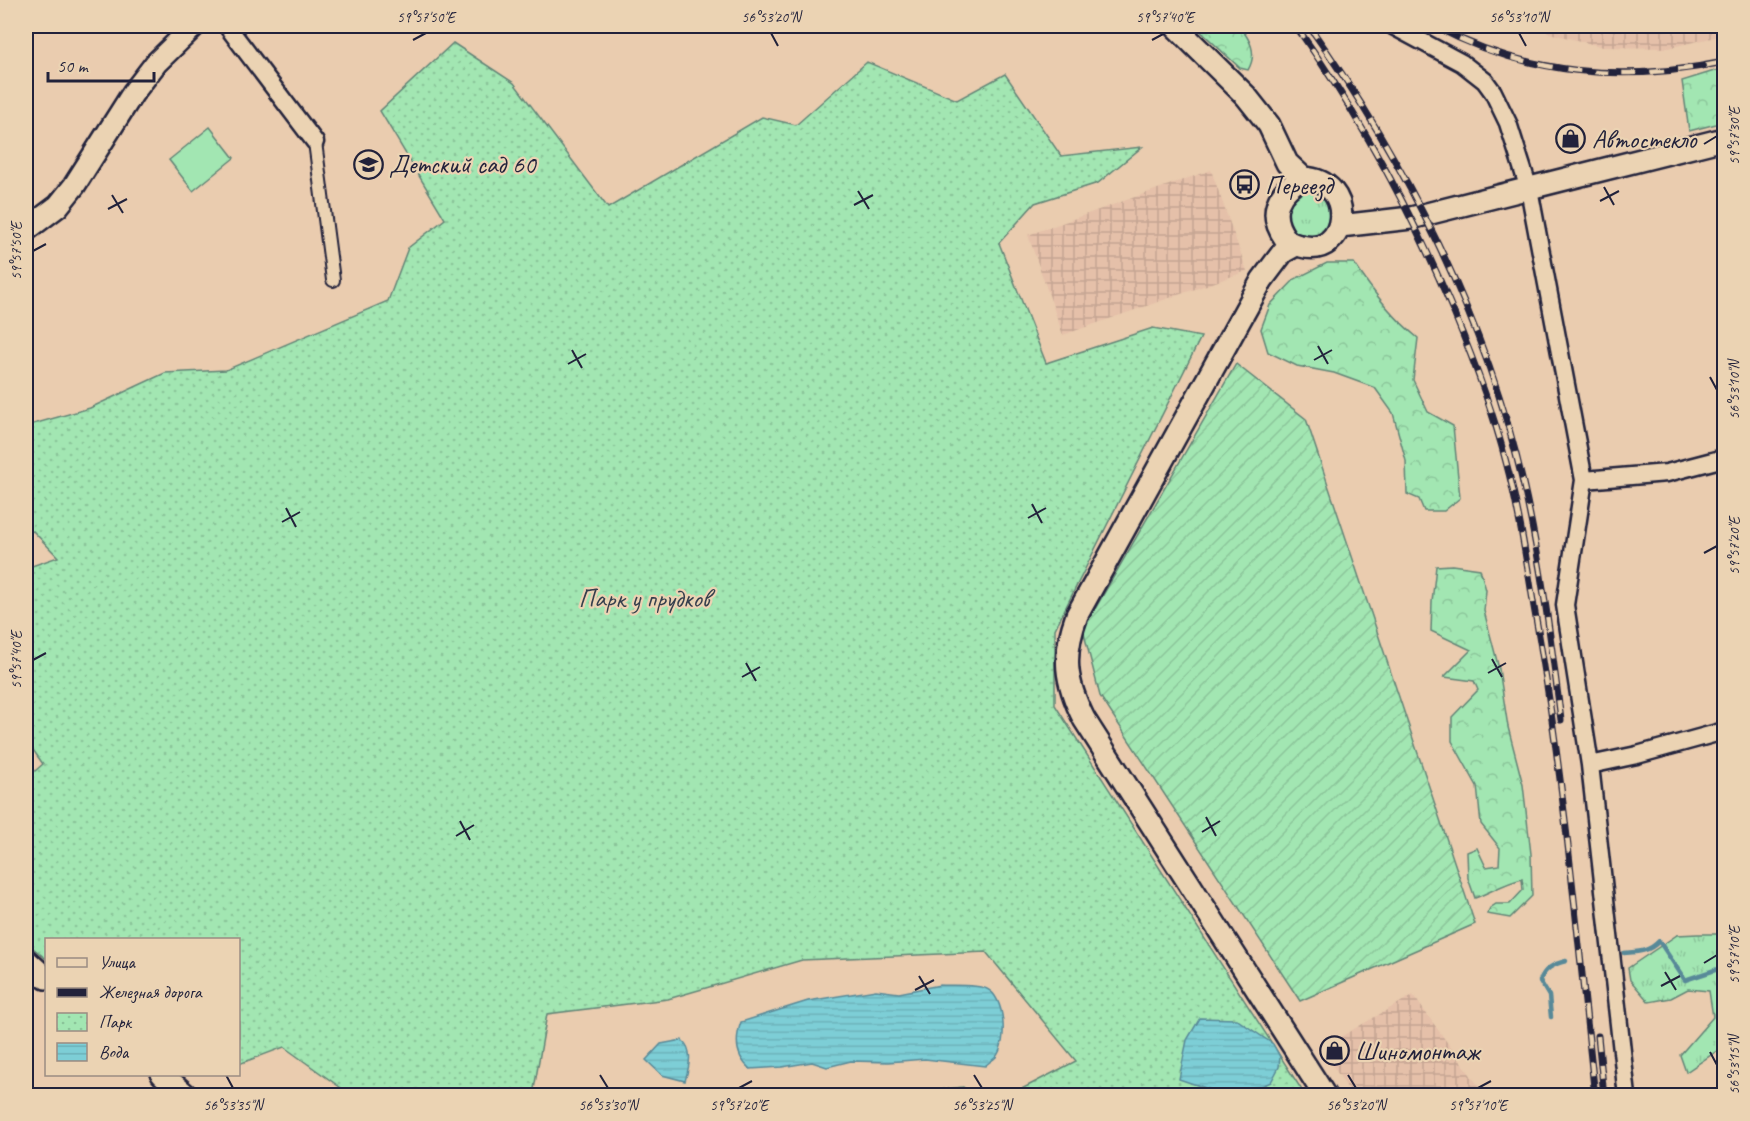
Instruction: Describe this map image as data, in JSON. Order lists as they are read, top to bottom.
{
  "parks": ["Парк у прудков"],
  "places": {
    "shop": ["Автостекло", "Шиномонтаж"],
    "school or university": ["Детский сад 60"],
    "bus stop": ["Переезд"]
  },
  "legend": [
    "Улица",
    "Железная дорога",
    "Парк",
    "Вода"
  ],
  "scale_bar": "50 m",
  "coordinates": [
    "59°57'50\"E",
    "56°53'20\"N",
    "59°57'40\"E",
    "56°53'10\"N",
    "59°57'30\"E",
    "59°57'20\"E",
    "59°57'10\"E",
    "56°53'15\"N",
    "56°53'35\"N",
    "56°53'30\"N",
    "56°53'25\"N"
  ]
}
